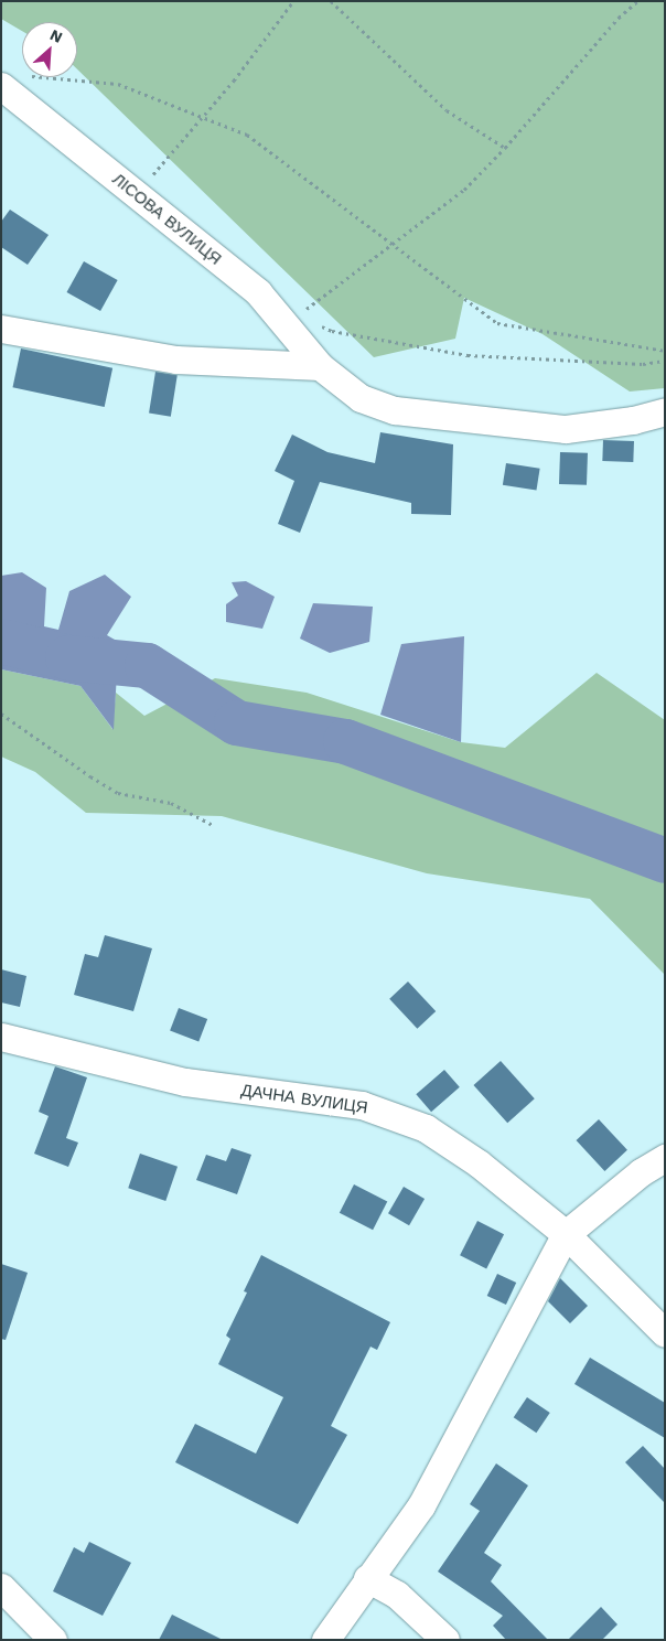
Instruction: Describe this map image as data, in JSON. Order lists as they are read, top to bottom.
{
  "streets": {
    "street": ["ЛІСОВА ВУЛИЦЯ", "ДАЧНА ВУЛИЦЯ"]
  },
  "north": "top right"
}
